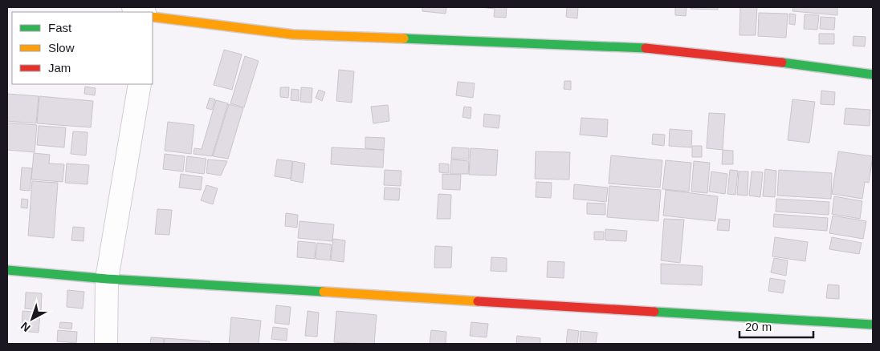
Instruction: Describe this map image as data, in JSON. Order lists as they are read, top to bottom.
{
  "legend": ["Fast", "Slow", "Jam"],
  "scale_bar": "20 m",
  "north": "bottom left"
}
